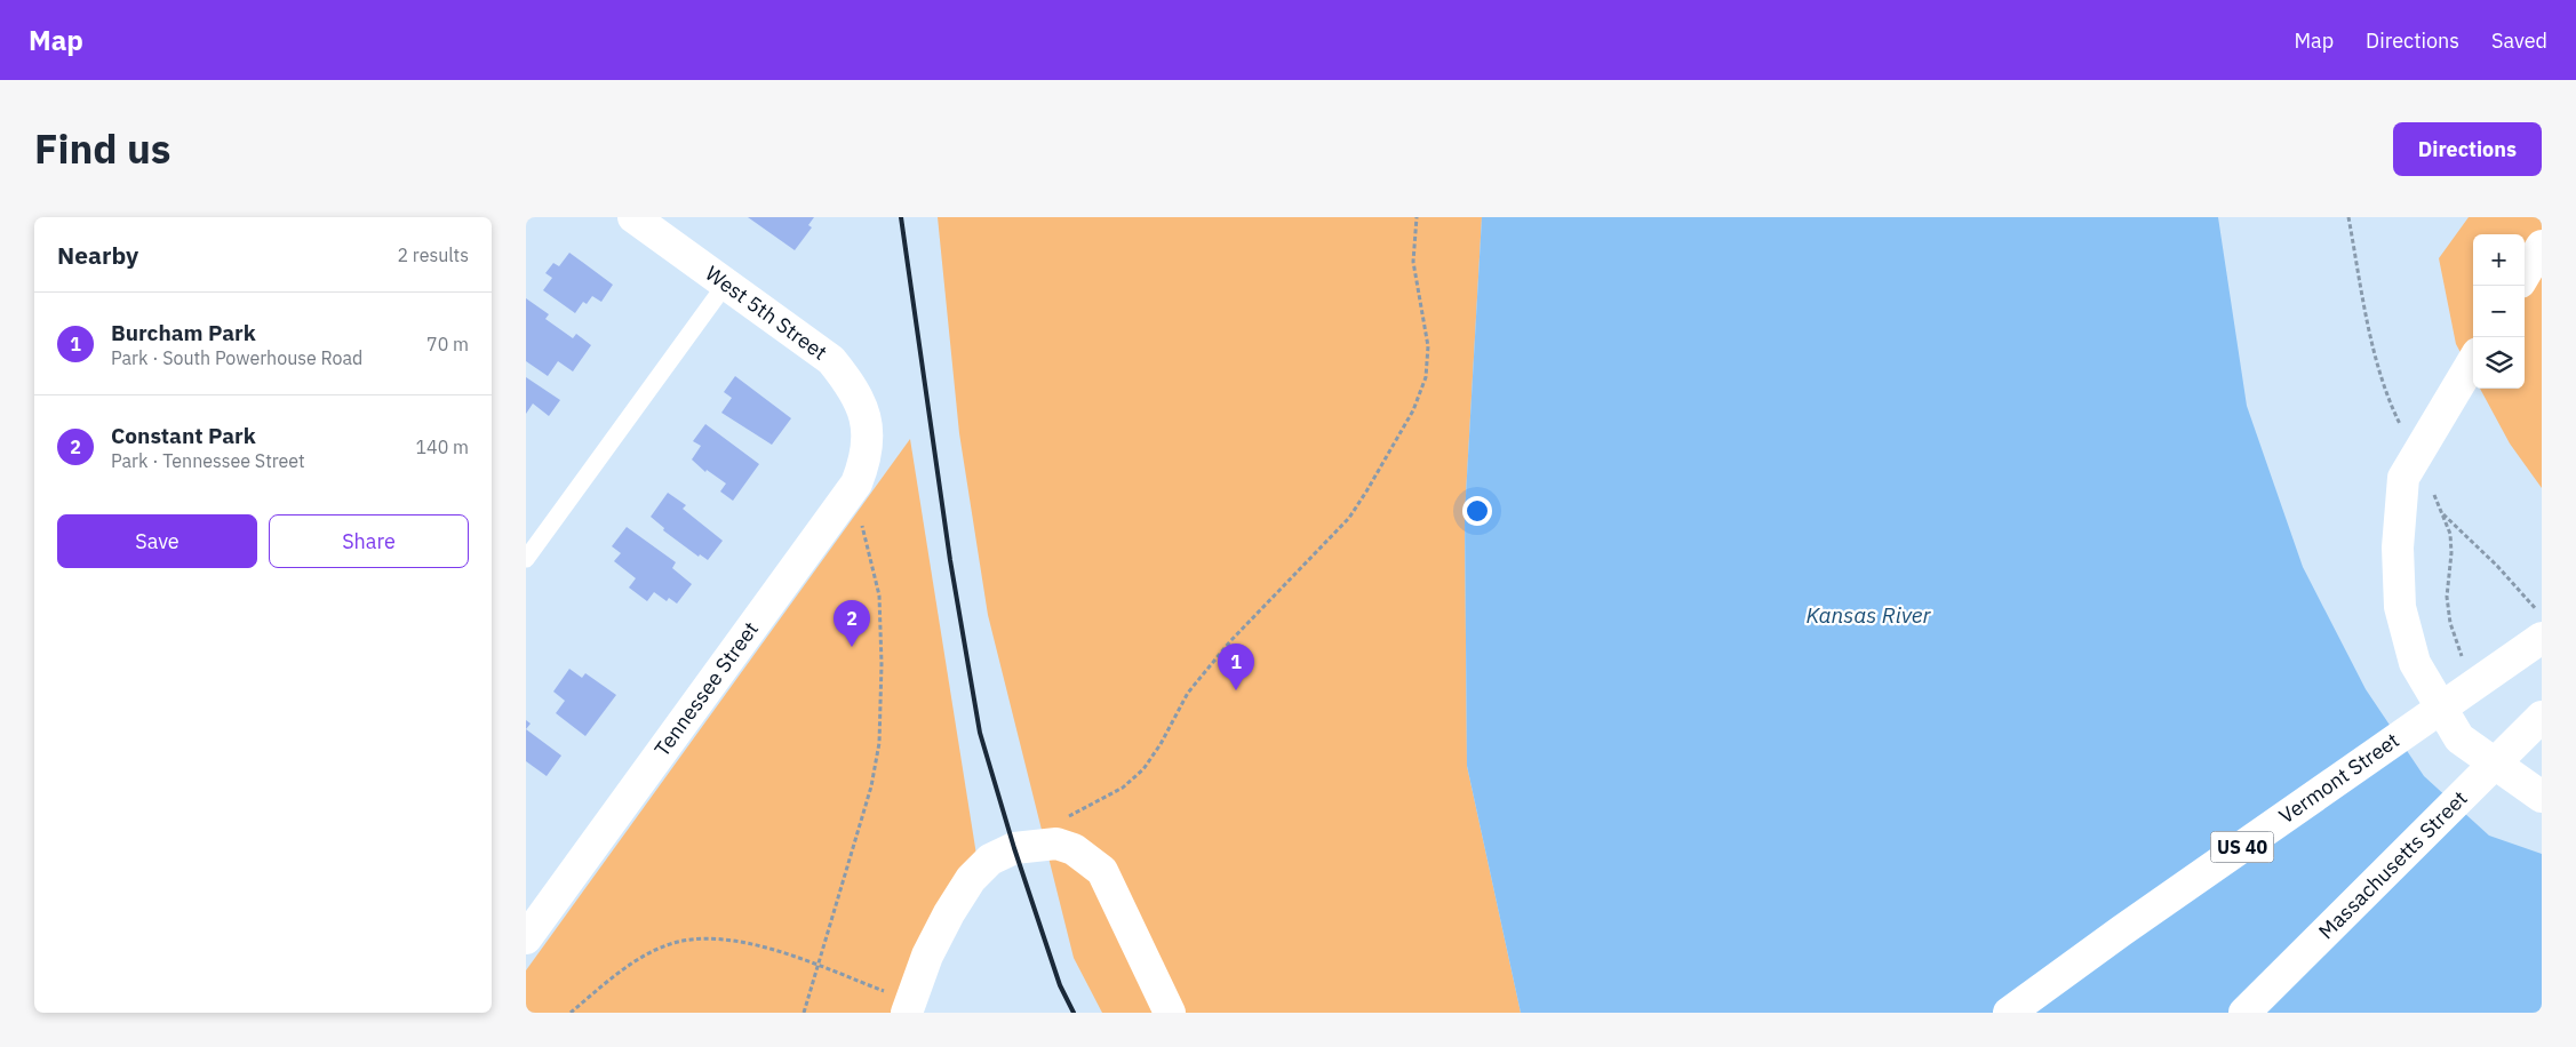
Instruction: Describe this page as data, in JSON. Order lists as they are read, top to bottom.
{
  "streets": {
    "main road": [
      "West 5th Street",
      "Tennessee Street",
      "Vermont Street",
      "US 40",
      "Massachusetts Street"
    ]
  },
  "crossings": [
    ["West 5th Street", "Tennessee Street"]
  ],
  "water": ["Kansas River"],
  "page": {
    "header": "Map",
    "nav": ["Map", "Directions", "Saved"],
    "title": "Find us",
    "buttons": [
      "Directions",
      ["Save", "Share"]
    ],
    "heading": ["Nearby", "2 results"],
    "map_buttons": ["+", "−"],
    "list": [
      {
        "mark": "1",
        "name": "Burcham Park",
        "note": "Park · South Powerhouse Road",
        "value": "70 m"
      },
      {
        "mark": "2",
        "name": "Constant Park",
        "note": "Park · Tennessee Street",
        "value": "140 m"
      }
    ],
    "pins": ["2", "1"]
  }
}
